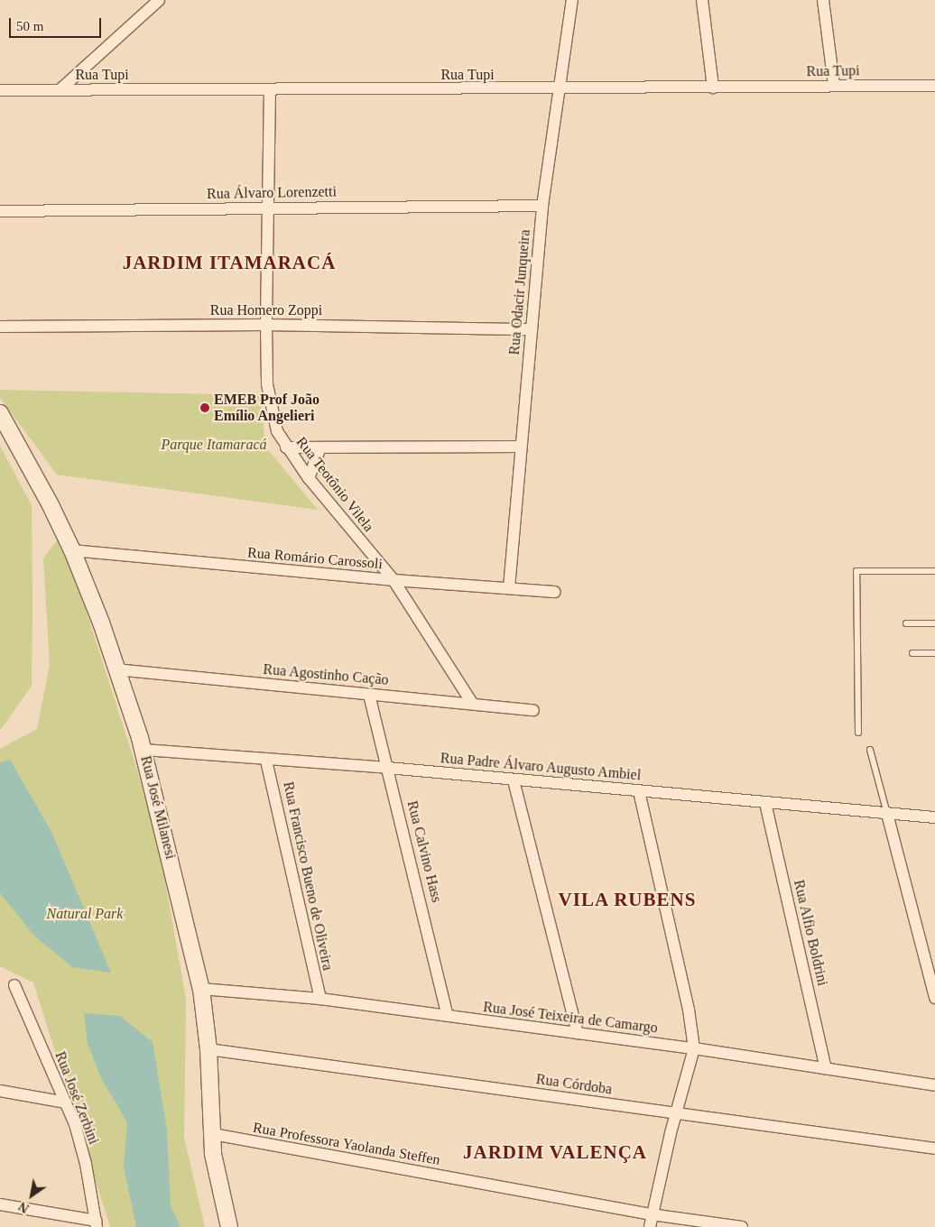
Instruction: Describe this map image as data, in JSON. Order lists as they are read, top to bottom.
{
  "streets": {
    "street": [
      "Rua Tupi",
      "Rua Álvaro Lorenzetti",
      "Rua Odacir Junqueira",
      "Rua Homero Zoppi",
      "Rua Teotônio Vilela",
      "Rua Romário Carossoli",
      "Rua Agostinho Cação",
      "Rua Padre Álvaro Augusto Ambiel",
      "Rua José Milanesi",
      "Rua Calvino Hass",
      "Rua Francisco Bueno de Oliveira",
      "Rua Alfio Boldrini",
      "Rua José Teixeira de Camargo",
      "Rua Córdoba",
      "Rua José Zerbini",
      "Rua Professora Yaolanda Steffen"
    ]
  },
  "crossings": [
    ["Rua Tupi", "Rua Odacir Junqueira"],
    ["Rua Tupi", "Rua Teotônio Vilela"],
    ["Rua Álvaro Lorenzetti", "Rua Odacir Junqueira"],
    ["Rua Álvaro Lorenzetti", "Rua Teotônio Vilela"],
    ["Rua Odacir Junqueira", "Rua Homero Zoppi"],
    ["Rua Odacir Junqueira", "Rua Romário Carossoli"],
    ["Rua Homero Zoppi", "Rua Teotônio Vilela"],
    ["Rua Teotônio Vilela", "Rua Romário Carossoli"],
    ["Rua Teotônio Vilela", "Rua Agostinho Cação"],
    ["Rua Romário Carossoli", "Rua José Milanesi"],
    ["Rua Agostinho Cação", "Rua José Milanesi"],
    ["Rua Agostinho Cação", "Rua Calvino Hass"],
    ["Rua Padre Álvaro Augusto Ambiel", "Rua José Milanesi"],
    ["Rua Padre Álvaro Augusto Ambiel", "Rua Calvino Hass"],
    ["Rua Padre Álvaro Augusto Ambiel", "Rua Francisco Bueno de Oliveira"],
    ["Rua Padre Álvaro Augusto Ambiel", "Rua Alfio Boldrini"],
    ["Rua José Milanesi", "Rua José Teixeira de Camargo"],
    ["Rua José Milanesi", "Rua Córdoba"],
    ["Rua José Milanesi", "Rua Professora Yaolanda Steffen"],
    ["Rua Calvino Hass", "Rua José Teixeira de Camargo"],
    ["Rua Francisco Bueno de Oliveira", "Rua José Teixeira de Camargo"],
    ["Rua Alfio Boldrini", "Rua José Teixeira de Camargo"]
  ],
  "districts": ["JARDIM ITAMARACÁ", "VILA RUBENS", "JARDIM VALENÇA"],
  "parks": ["Parque Itamaracá", "Natural Park"],
  "places": ["EMEB Prof João Emílio Angelieri"],
  "scale_bar": "50 m",
  "north": "bottom left"
}
